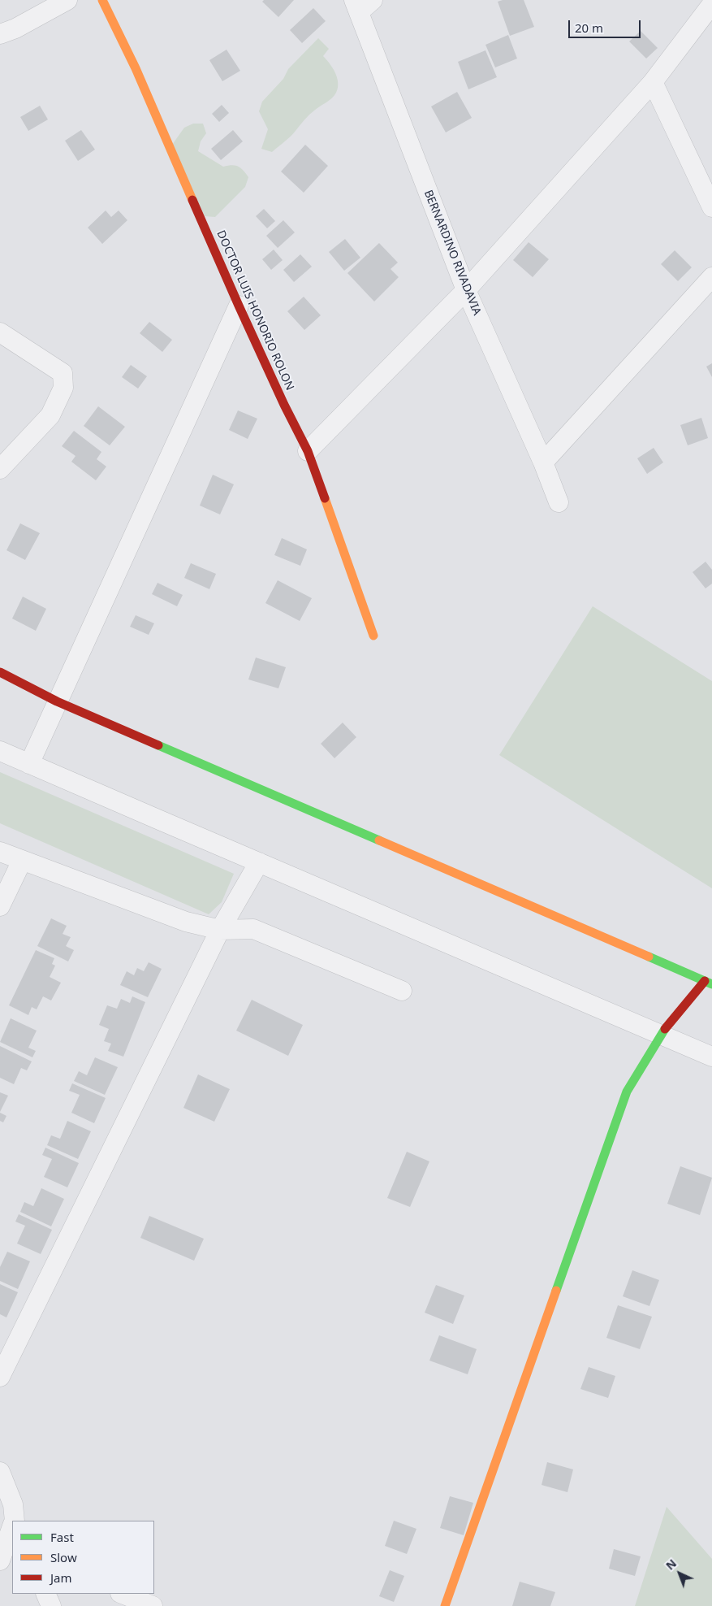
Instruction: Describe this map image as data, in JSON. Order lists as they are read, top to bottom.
{
  "streets": {
    "street": ["BERNARDINO RIVADAVIA", "DOCTOR LUIS HONORIO ROLON"]
  },
  "legend": ["Fast", "Slow", "Jam"],
  "scale_bar": "20 m",
  "north": "top left"
}
